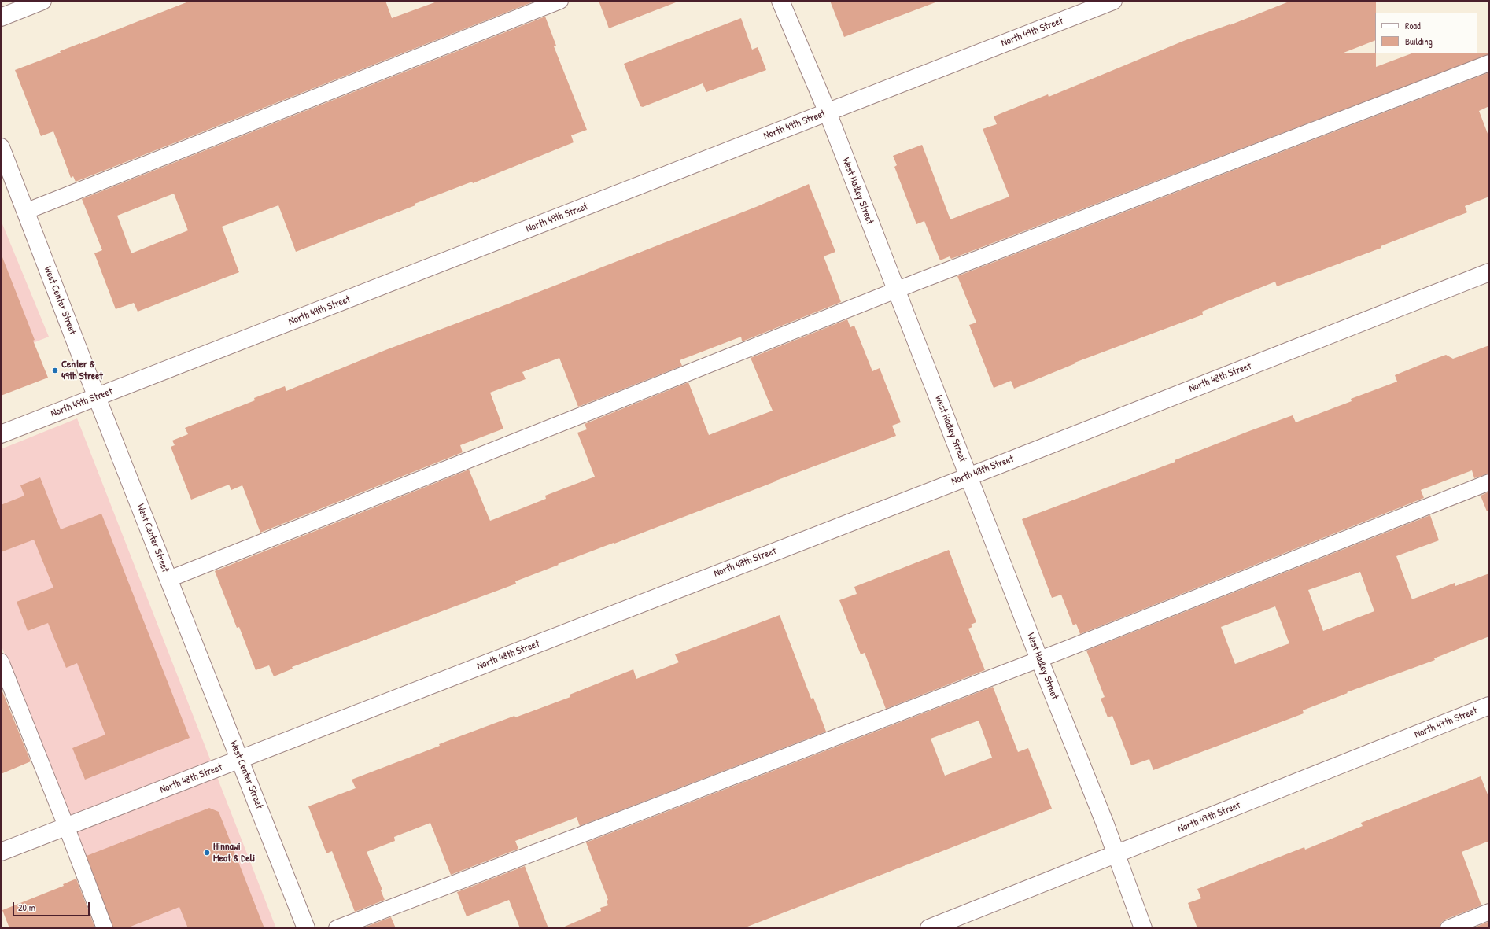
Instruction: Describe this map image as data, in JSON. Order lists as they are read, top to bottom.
{
  "streets": {
    "street": [
      "North 49th Street",
      "West Hadley Street",
      "West Center Street",
      "North 48th Street",
      "North 47th Street"
    ]
  },
  "crossings": [
    ["North 49th Street", "West Hadley Street"],
    ["North 49th Street", "West Center Street"],
    ["West Hadley Street", "North 48th Street"],
    ["West Hadley Street", "North 47th Street"],
    ["West Center Street", "North 48th Street"]
  ],
  "places": ["Center & 49th Street", "Hinnawi Meat & Deli"],
  "legend": ["Road", "Building"],
  "scale_bar": "20 m"
}
